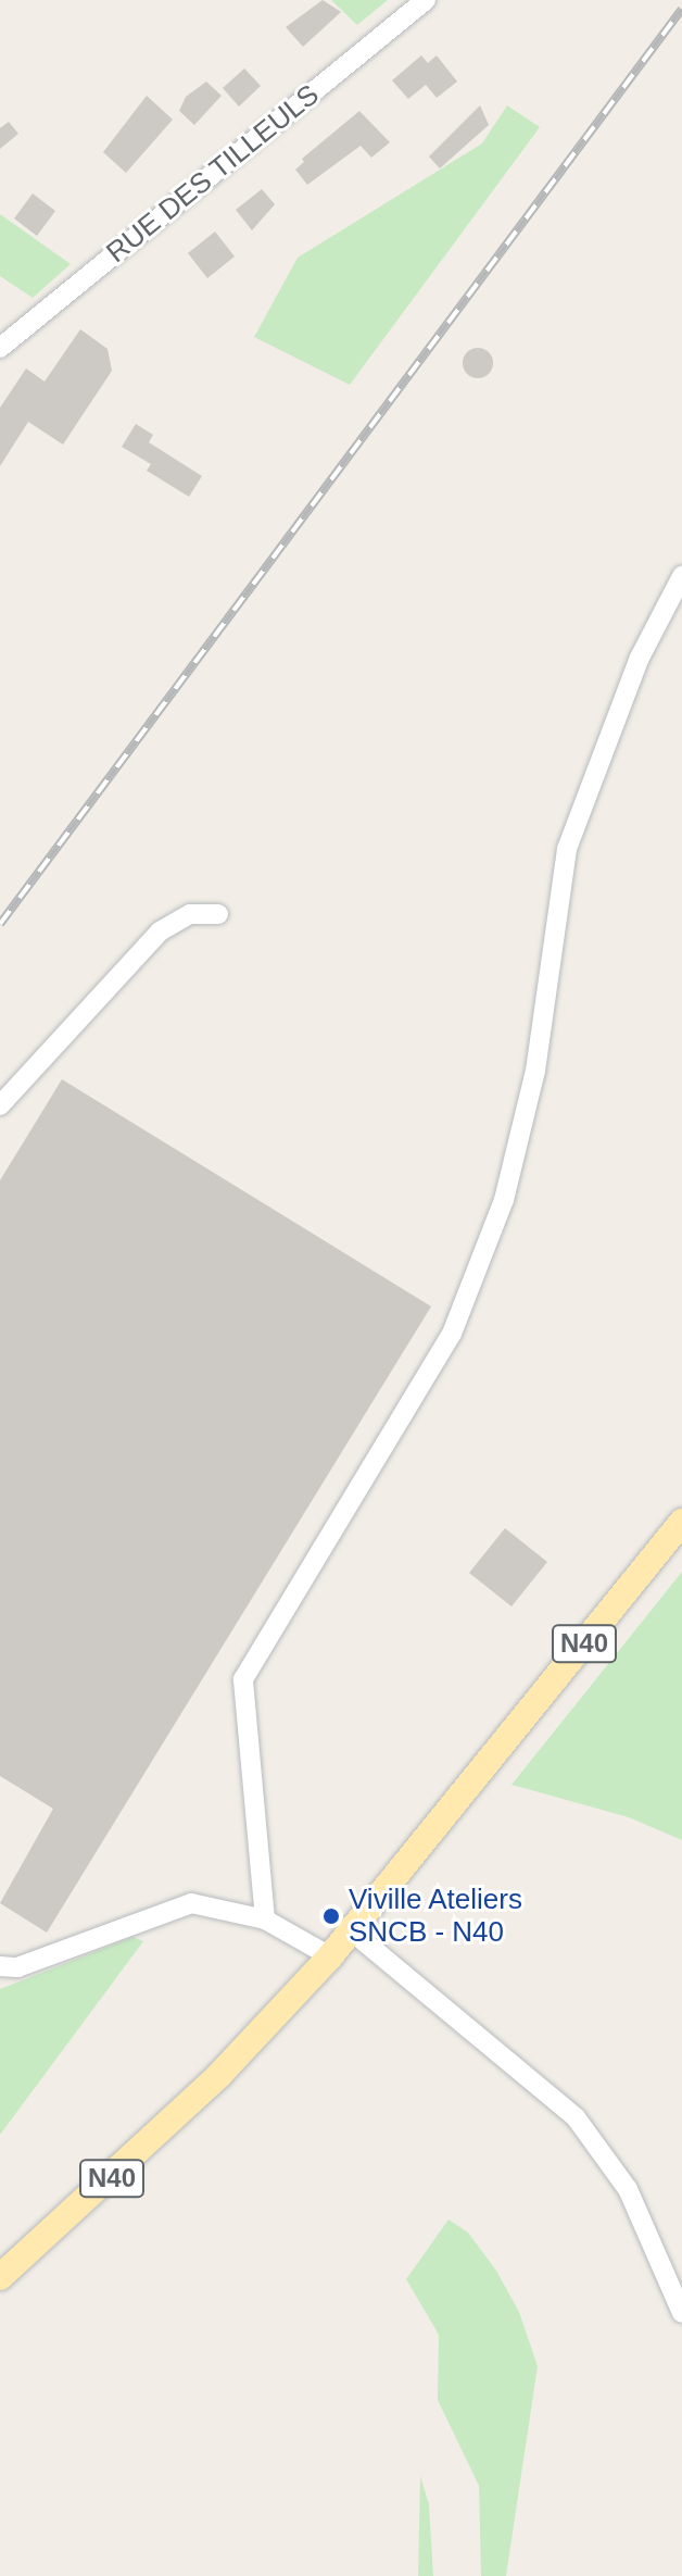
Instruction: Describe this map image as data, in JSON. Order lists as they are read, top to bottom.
{
  "streets": {
    "main road": ["N40"],
    "street": ["RUE DES TILLEULS"]
  },
  "places": ["Viville Ateliers SNCB - N40"]
}
